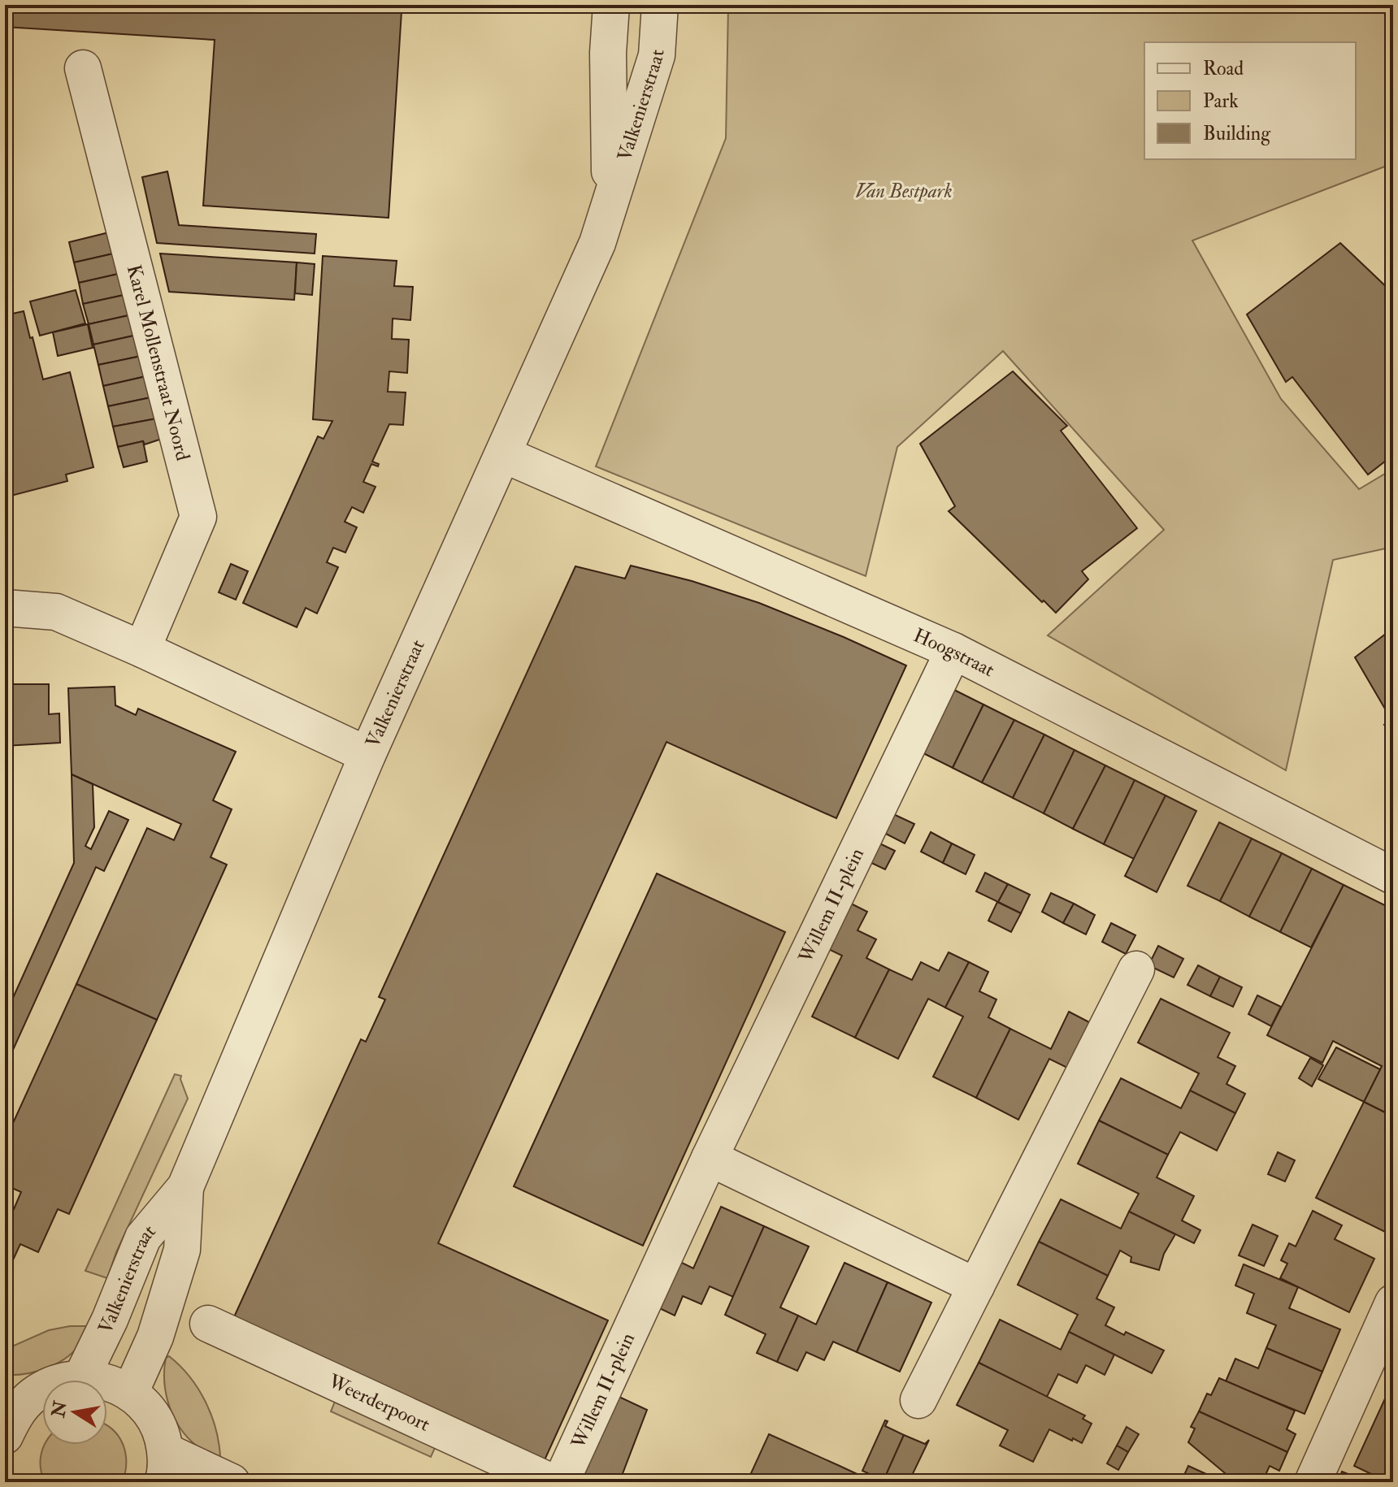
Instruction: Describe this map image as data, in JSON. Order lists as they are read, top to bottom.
{
  "streets": {
    "street": [
      "Valkenierstraat",
      "Karel Mollenstraat Noord",
      "Hoogstraat",
      "Willem II-plein",
      "Weerderpoort"
    ]
  },
  "crossings": [
    ["Valkenierstraat", "Hoogstraat"],
    ["Hoogstraat", "Willem II-plein"]
  ],
  "parks": ["Van Bestpark"],
  "legend": ["Road", "Park", "Building"],
  "north": "left"
}
